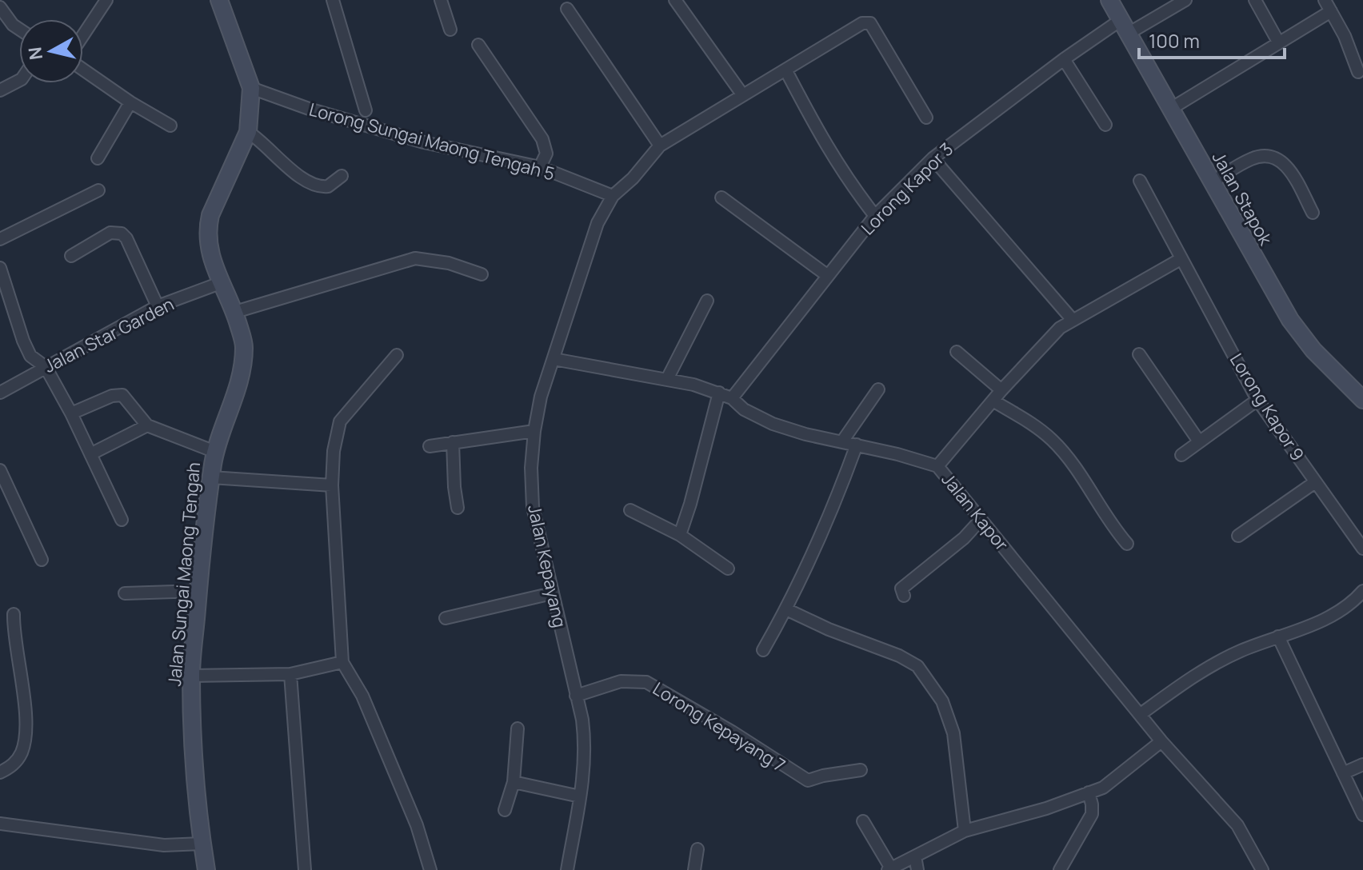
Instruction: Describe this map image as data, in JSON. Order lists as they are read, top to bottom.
{
  "streets": {
    "street": [
      "Lorong Sungai Maong Tengah 5",
      "Lorong Kapor 3",
      "Jalan Stapok",
      "Jalan Star Garden",
      "Lorong Kapor 9",
      "Jalan Kapor",
      "Jalan Kepayang",
      "Jalan Sungai Maong Tengah",
      "Lorong Kepayang 7"
    ]
  },
  "crossings": [
    ["Lorong Sungai Maong Tengah 5", "Jalan Kepayang"],
    ["Lorong Sungai Maong Tengah 5", "Jalan Sungai Maong Tengah"],
    ["Lorong Kapor 3", "Jalan Stapok"],
    ["Lorong Kapor 3", "Jalan Kapor"],
    ["Jalan Star Garden", "Jalan Sungai Maong Tengah"],
    ["Jalan Kapor", "Jalan Kepayang"],
    ["Jalan Kepayang", "Lorong Kepayang 7"]
  ],
  "scale_bar": "100 m",
  "north": "left"
}
